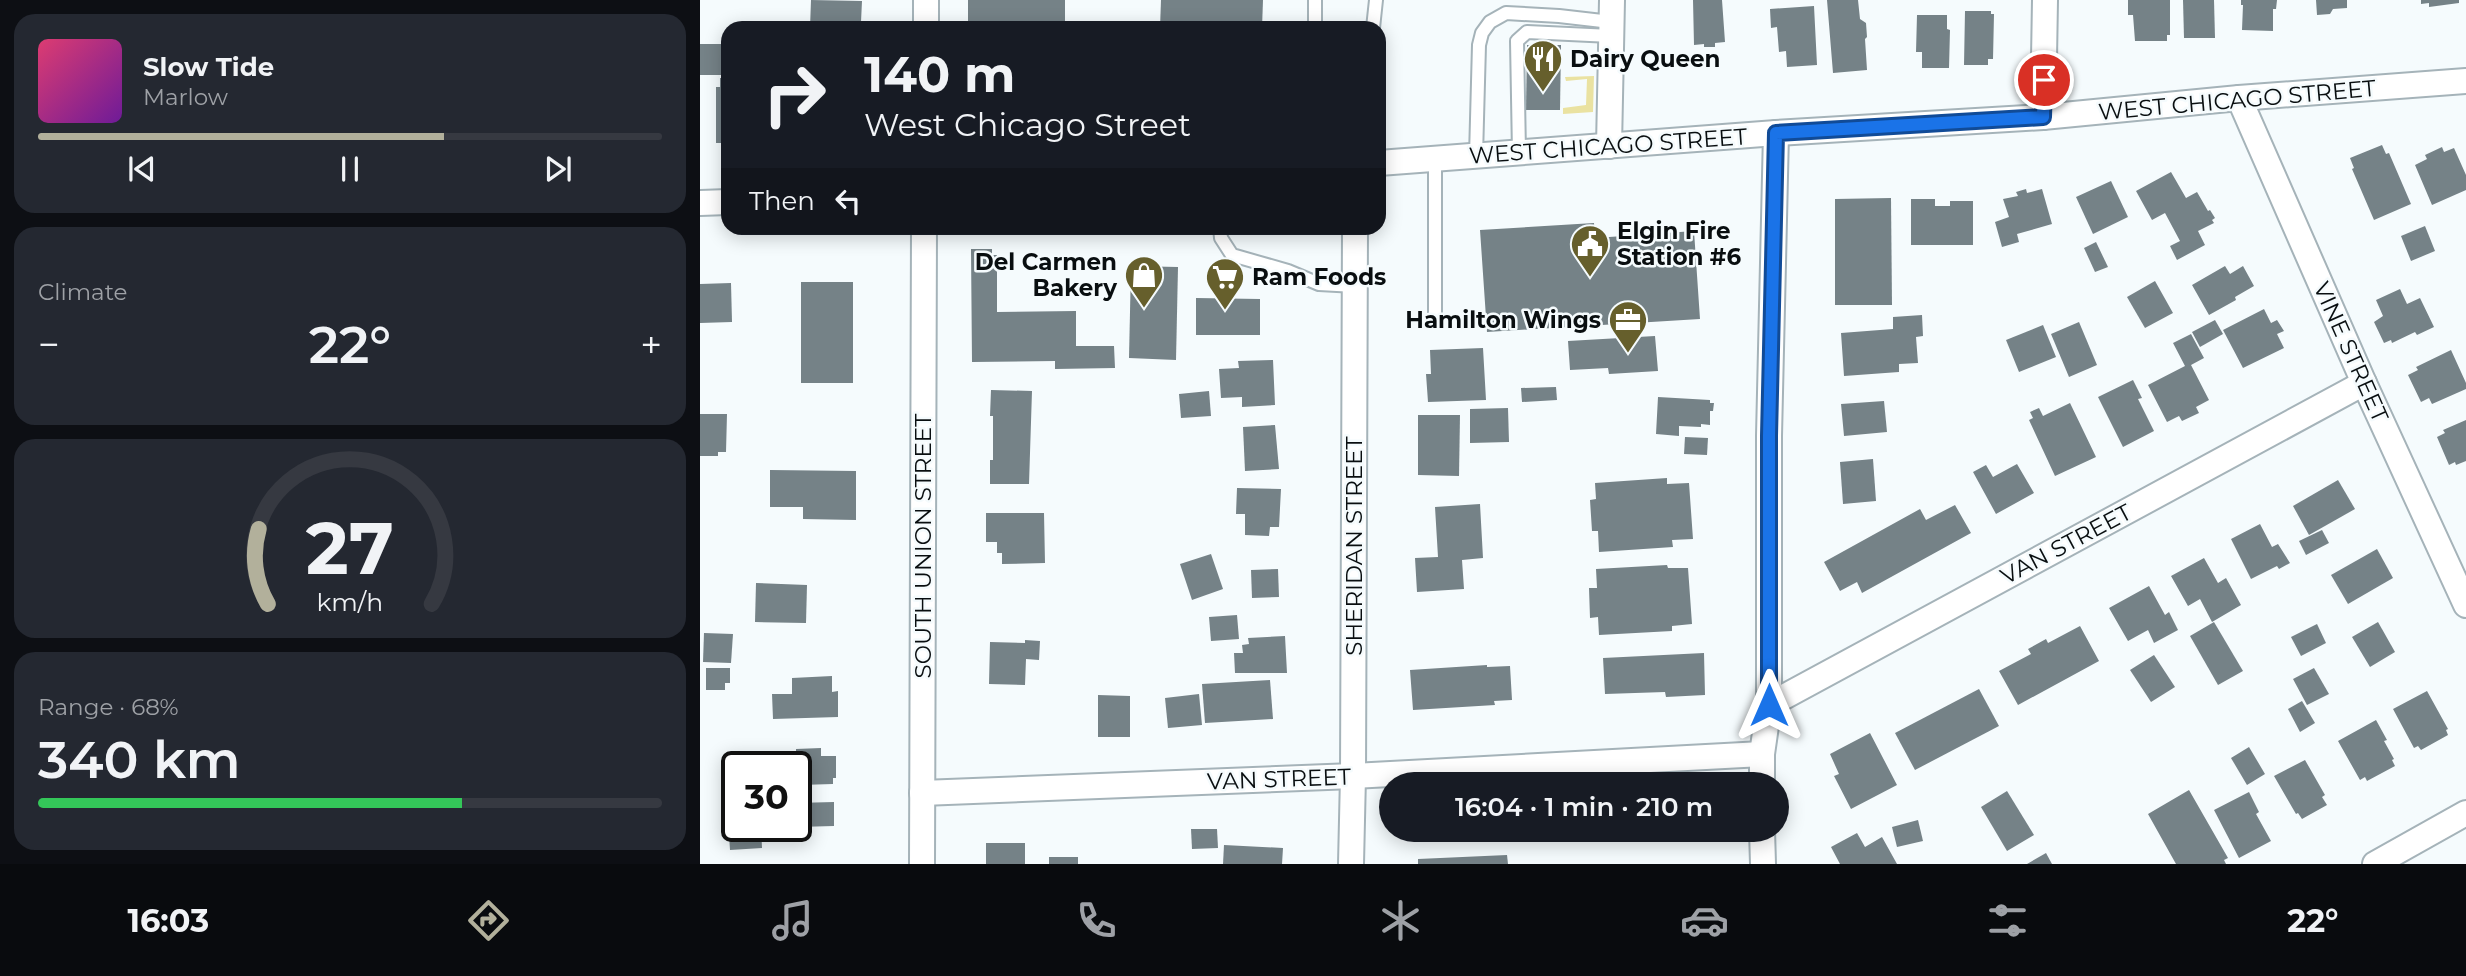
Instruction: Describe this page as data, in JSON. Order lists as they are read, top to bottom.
{
  "streets": {
    "street": [
      "WEST CHICAGO STREET",
      "VINE STREET",
      "VAN STREET",
      "SOUTH UNION STREET",
      "SHERIDAN STREET"
    ]
  },
  "crossings": [
    ["WEST CHICAGO STREET", "VINE STREET"],
    ["VINE STREET", "VAN STREET"],
    ["VAN STREET", "SOUTH UNION STREET"],
    ["VAN STREET", "SHERIDAN STREET"]
  ],
  "places": {
    "restaurant": ["Dairy Queen"],
    "public building": ["Elgin Fire Station #6"],
    "shop": ["Del Carmen Bakery"],
    "supermarket": ["Ram Foods"],
    "office": ["Hamilton Wings"]
  },
  "page": {
    "turn": ["140 m", "West Chicago Street"],
    "song": ["Slow Tide", "Marlow"],
    "then": "Then",
    "tile": [
      "Climate",
      ["Range · 68%", "340 km"]
    ],
    "heat": ["−", "22°", "+"],
    "limit": "30",
    "trip": "16:04 · 1 min · 210 m",
    "tabs": ["16:03", "22°"],
    "gauge": ["27", "km/h"]
  }
}
